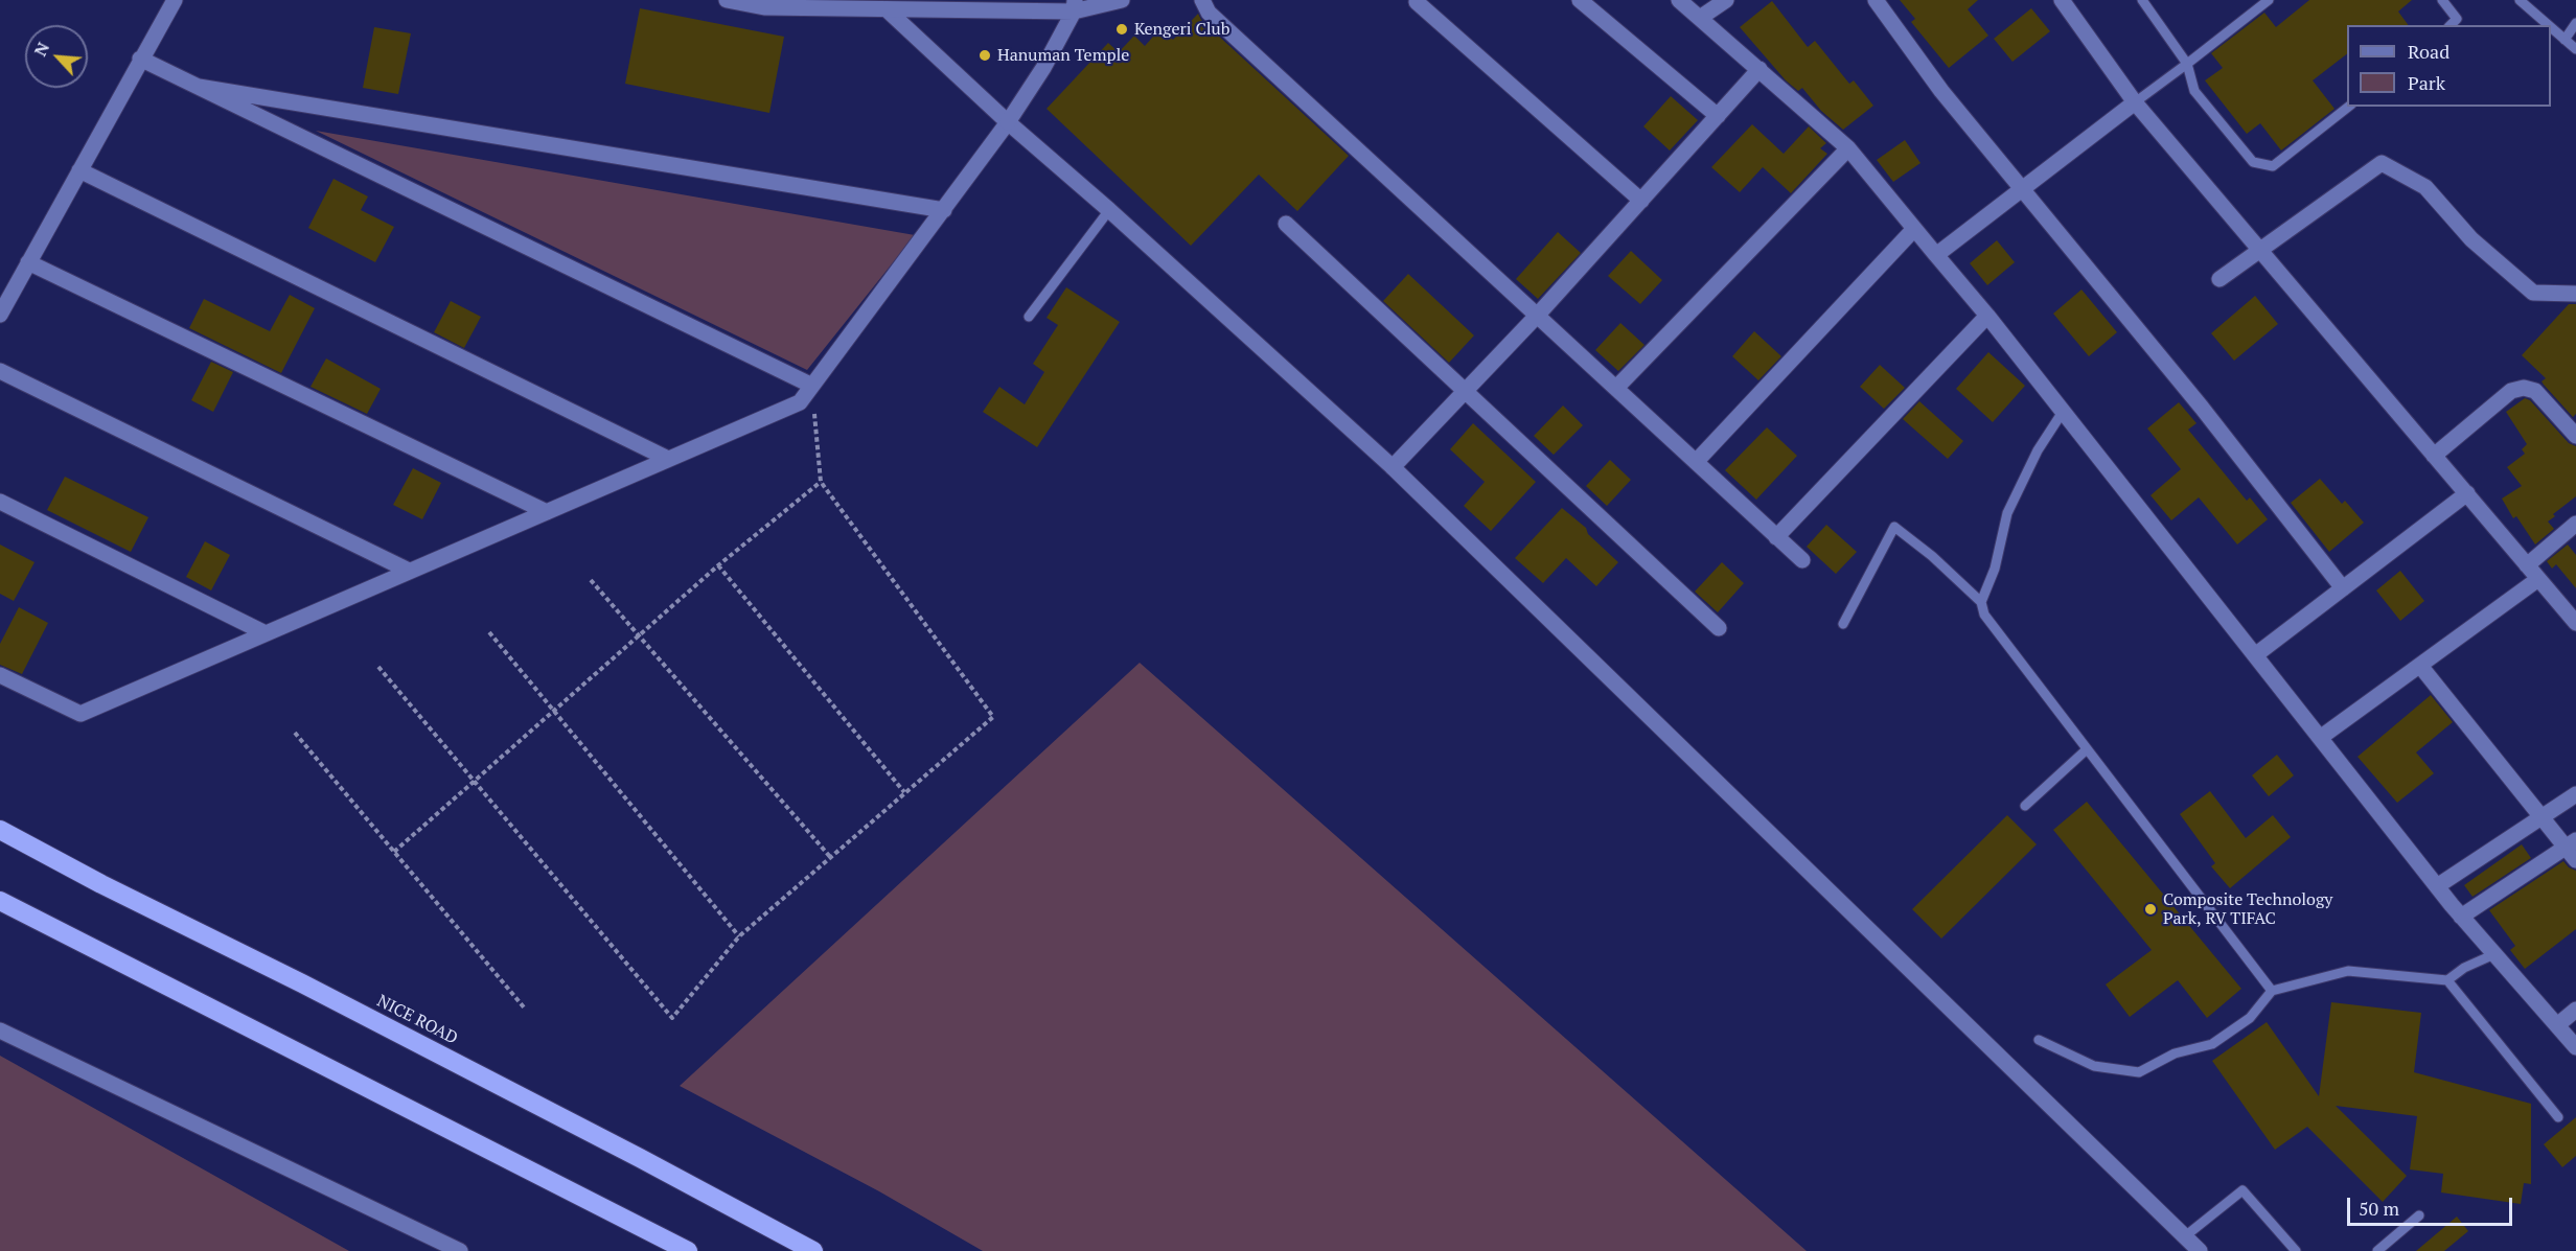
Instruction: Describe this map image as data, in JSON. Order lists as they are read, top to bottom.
{
  "streets": {
    "highway": ["NICE ROAD"]
  },
  "places": ["Kengeri Club", "Hanuman Temple", "Composite Technology Park, RV TIFAC"],
  "legend": ["Road", "Park"],
  "scale_bar": "50 m",
  "north": "top left"
}
